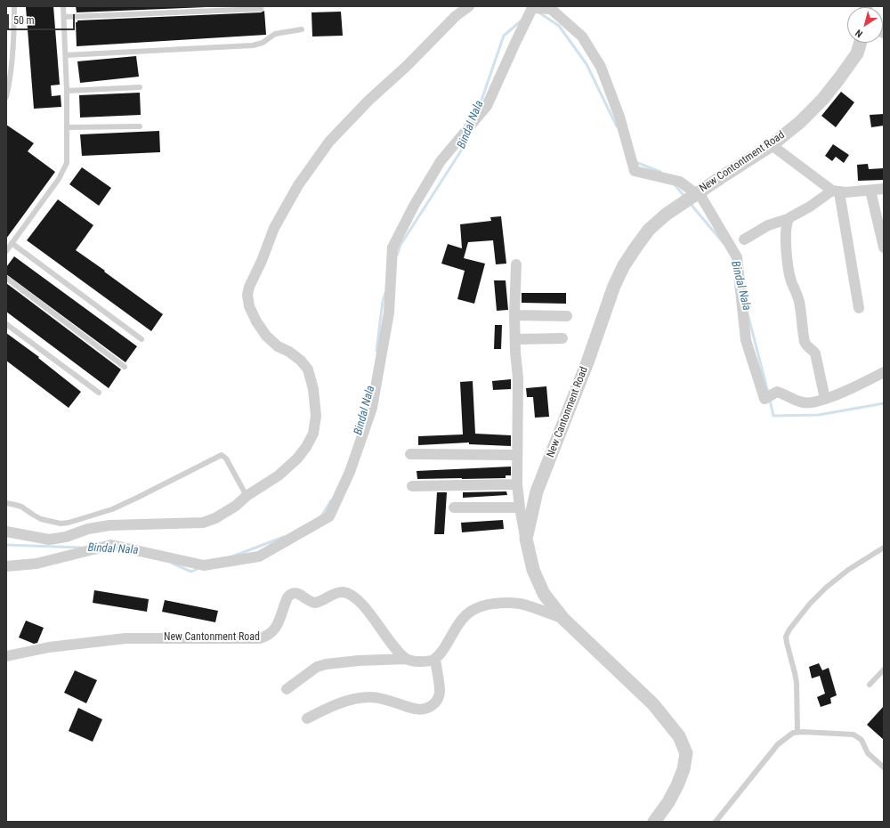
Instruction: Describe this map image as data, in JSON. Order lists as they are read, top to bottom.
{
  "streets": {
    "street": ["New Contontment Road", "New Cantonment Road"]
  },
  "crossings": [
    ["New Contontment Road", "New Cantonment Road"]
  ],
  "water": ["Bindal Nala"],
  "scale_bar": "50 m",
  "north": "bottom left"
}
